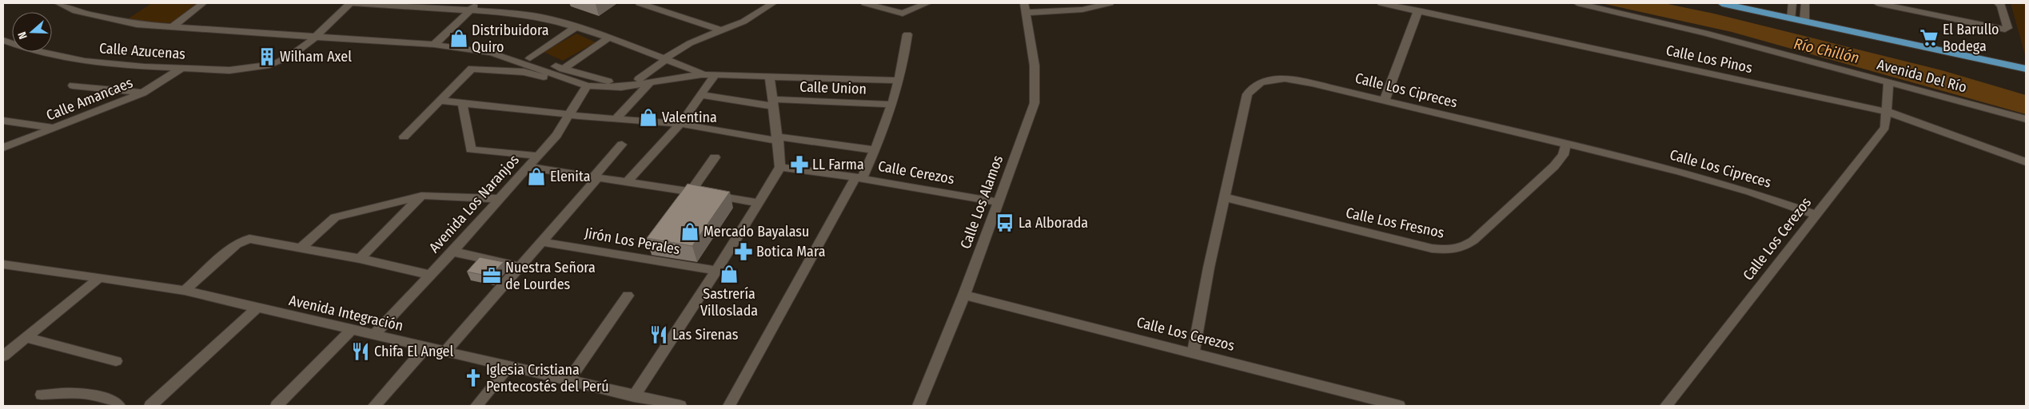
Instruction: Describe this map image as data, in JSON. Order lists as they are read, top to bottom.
{
  "streets": {
    "street": [
      "Calle Azucenas",
      "Calle Los Pinos",
      "Avenida Del Río",
      "Calle Union",
      "Calle Los Cipreces",
      "Calle Amancaes",
      "Calle Cerezos",
      "Calle Los Alamos",
      "Avenida Los Naranjos",
      "Calle Los Fresnos",
      "Calle Los Cerezos",
      "Jirón Los Perales",
      "Avenida Integración"
    ]
  },
  "crossings": [
    ["Calle Azucenas", "Calle Amancaes"],
    ["Calle Los Pinos", "Calle Los Cerezos"],
    ["Avenida Del Río", "Calle Los Cerezos"],
    ["Calle Los Cipreces", "Calle Los Fresnos"],
    ["Calle Los Cipreces", "Calle Los Cerezos"],
    ["Calle Cerezos", "Calle Los Alamos"],
    ["Calle Los Alamos", "Calle Los Cerezos"],
    ["Avenida Los Naranjos", "Avenida Integración"]
  ],
  "water": ["Río Chillón"],
  "places": {
    "supermarket": ["El Barullo Bodega"],
    "shop": [
      "Distribuidora Quiro",
      "Valentina",
      "Elenita",
      "Mercado Bayalasu",
      "Sastrería Villoslada"
    ],
    "building": ["Wilham Axel"],
    "pharmacy": ["LL Farma", "Botica Mara"],
    "bus stop": ["La Alborada"],
    "office": ["Nuestra Señora de Lourdes"],
    "restaurant": ["Las Sirenas", "Chifa El Angel"],
    "church": ["Iglesia Cristiana Pentecostés del Perú"]
  },
  "north": "left"
}
